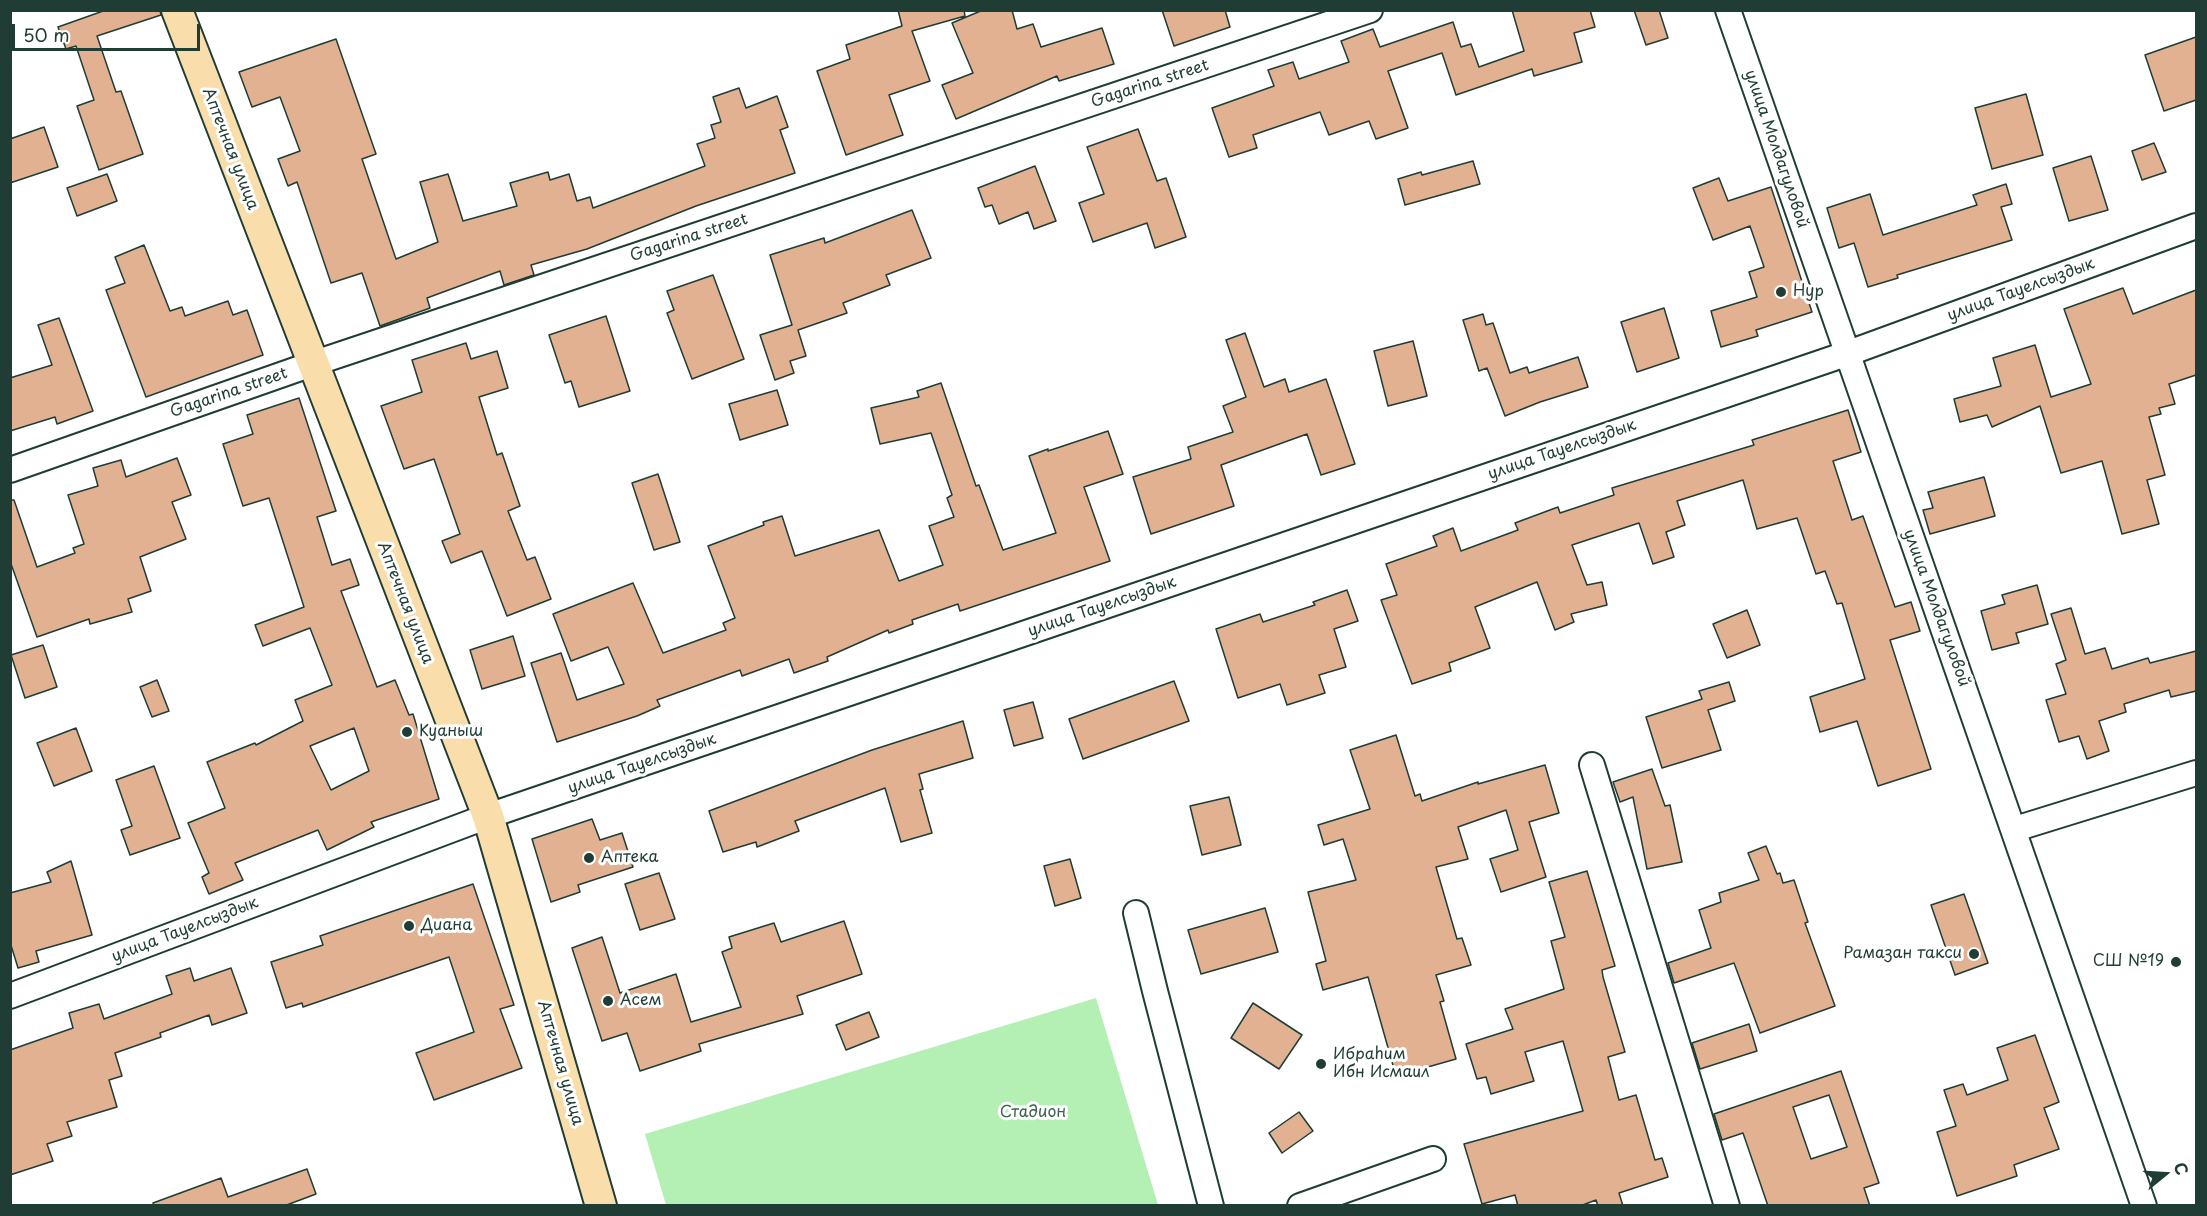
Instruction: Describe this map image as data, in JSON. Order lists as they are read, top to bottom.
{
  "streets": {
    "main road": ["Аптечная улица"],
    "street": ["Gagarina street", "улица Молдагуловой", "улица Тауелсыздык"]
  },
  "crossings": [
    ["Gagarina street", "Аптечная улица"],
    ["Аптечная улица", "улица Тауелсыздык"],
    ["улица Молдагуловой", "улица Тауелсыздык"]
  ],
  "parks": ["Стадион"],
  "places": [
    "Нур",
    "Куаныш",
    "Аптека",
    "Диана",
    "Рамазан такси",
    "СШ №19",
    "Асем",
    "Ибраһим Ибн Исмаил"
  ],
  "scale_bar": "50 m",
  "north": "right"
}
